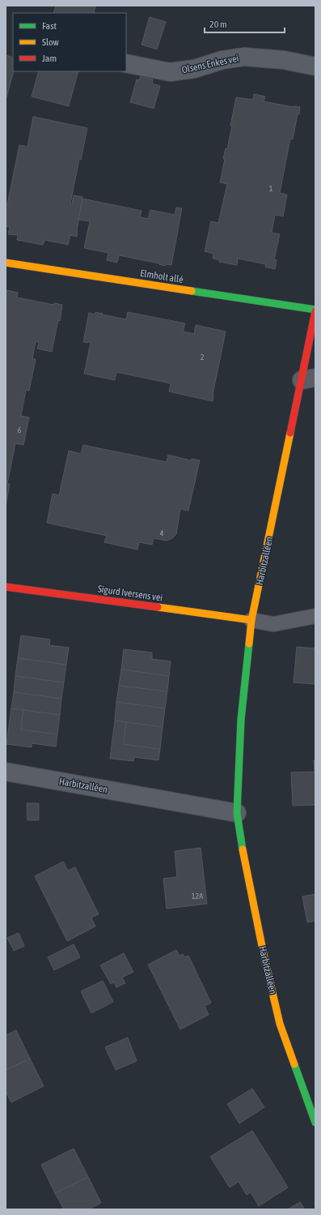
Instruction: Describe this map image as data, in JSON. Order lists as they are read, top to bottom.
{
  "streets": {
    "street": [
      "Olsens Enkes vei",
      "Elmholt allé",
      "Harbitzalléen",
      "Sigurd Iversens vei"
    ]
  },
  "crossings": [
    ["Elmholt allé", "Harbitzalléen"],
    ["Harbitzalléen", "Sigurd Iversens vei"]
  ],
  "house_numbers": [
    "1",
    "2",
    "6",
    "4",
    "12A"
  ],
  "legend": ["Fast", "Slow", "Jam"],
  "scale_bar": "20 m"
}
